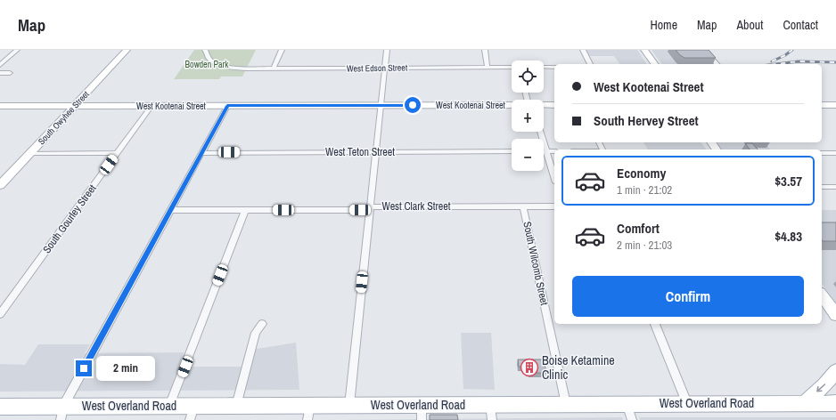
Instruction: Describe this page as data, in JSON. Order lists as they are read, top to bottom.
{
  "streets": {
    "main road": ["West Overland Road"],
    "street": [
      "West Edson Street",
      "West Kootenai Street",
      "South Owyhee Street",
      "West Teton Street",
      "West Clark Street",
      "South Gourley Street",
      "South Wilcomb Street"
    ]
  },
  "crossings": [
    ["West Kootenai Street", "South Owyhee Street"],
    ["West Kootenai Street", "South Gourley Street"],
    ["West Clark Street", "South Wilcomb Street"],
    ["South Wilcomb Street", "West Overland Road"]
  ],
  "parks": ["Bowden Park"],
  "places": {
    "building": ["Boise Ketamine Clinic"]
  },
  "page": {
    "header": "Map",
    "nav": [
      "Home",
      "Map",
      "About",
      "Contact"
    ],
    "map_buttons": ["+", "−"],
    "banner": ["West Kootenai Street", "South Hervey Street"],
    "list": [
      {
        "name": "Economy",
        "note": "1 min · 21:02",
        "value": "$3.57"
      },
      {
        "name": "Comfort",
        "note": "2 min · 21:03",
        "value": "$4.83"
      }
    ],
    "buttons": "Confirm",
    "bubble": "2 min"
  }
}
